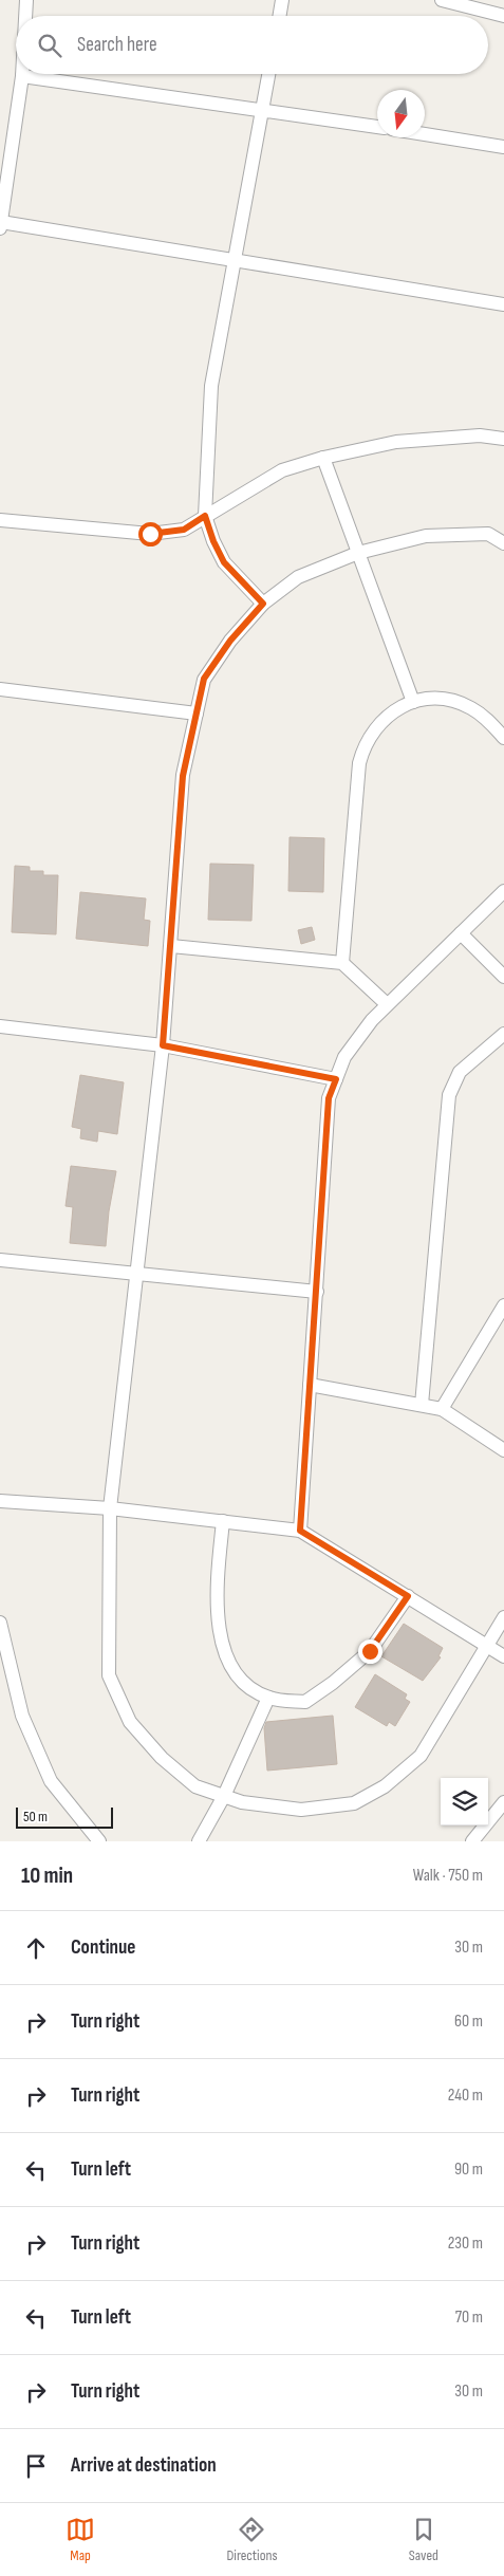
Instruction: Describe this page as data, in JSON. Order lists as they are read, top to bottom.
{
  "scale_bar": "50 m",
  "north": "bottom",
  "page": {
    "search": "Search here",
    "scale": "50 m",
    "heading": ["10 min", "Walk · 750 m"],
    "list": [
      ["Continue", "30 m"],
      ["Turn right", "60 m"],
      ["Turn right", "240 m"],
      ["Turn left", "90 m"],
      ["Turn right", "230 m"],
      ["Turn left", "70 m"],
      ["Turn right", "30 m"],
      "Arrive at destination"
    ],
    "nav": ["Map", "Directions", "Saved"]
  }
}
